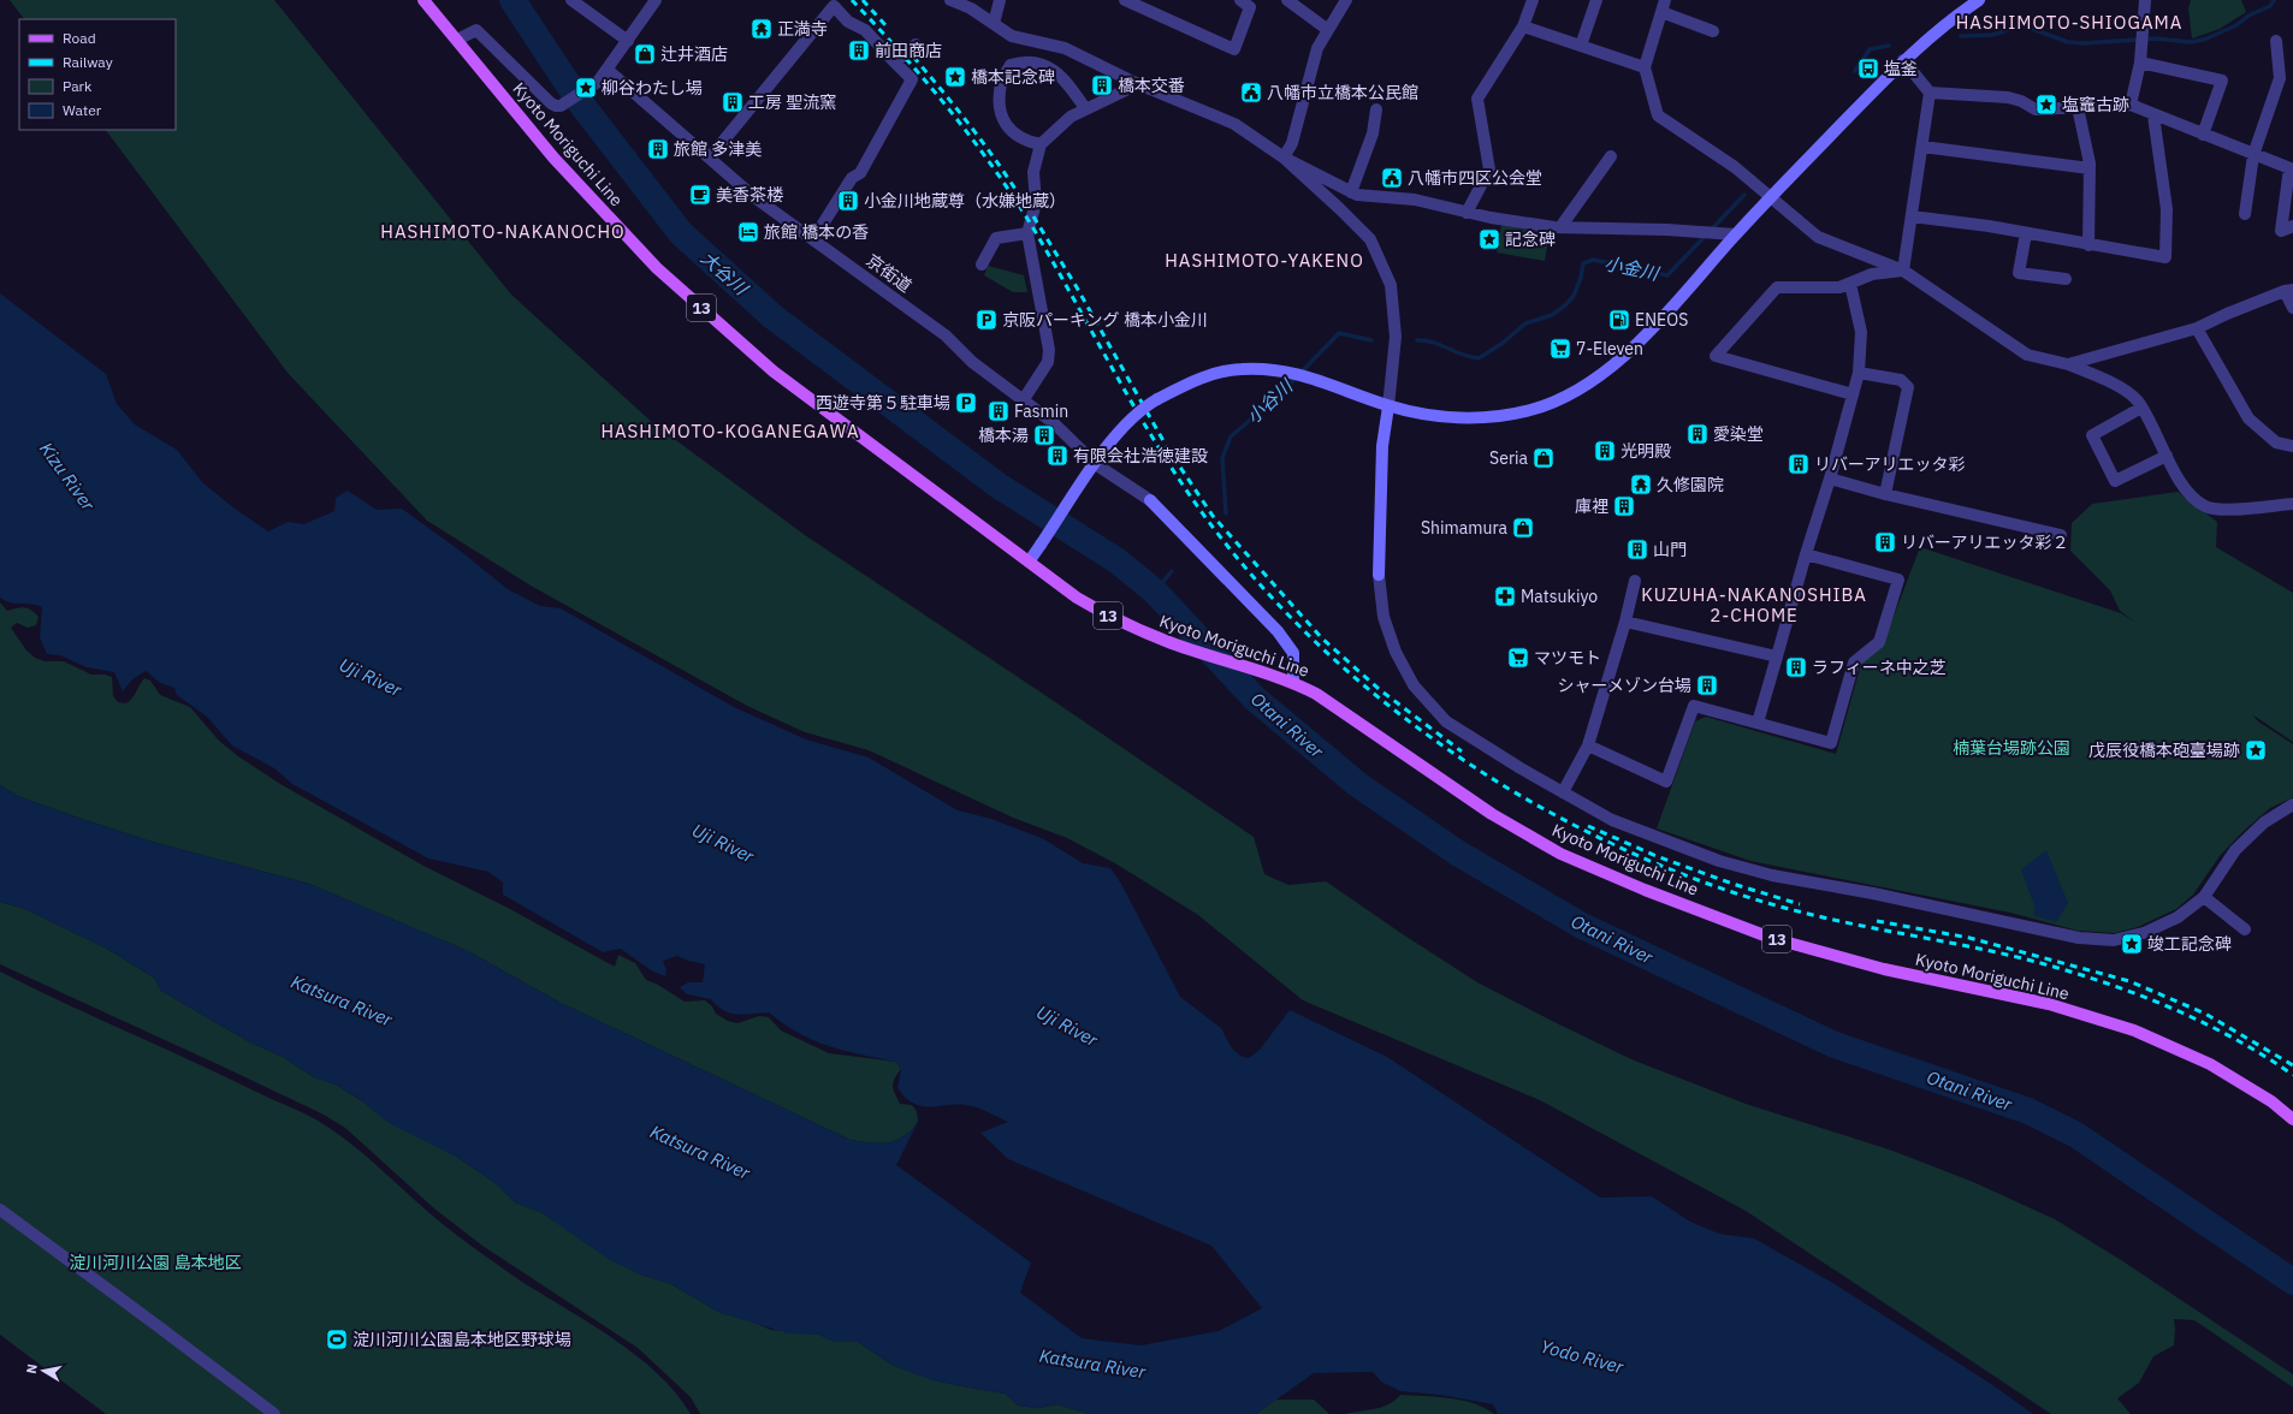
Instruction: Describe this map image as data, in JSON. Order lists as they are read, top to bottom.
{
  "streets": {
    "main road": ["Kyoto Moriguchi Line", "13"],
    "street": ["京街道"]
  },
  "crossings": [
    ["Kyoto Moriguchi Line", "京街道"]
  ],
  "districts": [
    "HASHIMOTO-SHIOGAMA",
    "HASHIMOTO-NAKANOCHO",
    "HASHIMOTO-YAKENO",
    "HASHIMOTO-KOGANEGAWA",
    "KUZUHA-NAKANOSHIBA 2-CHOME"
  ],
  "water": [
    "小金川",
    "大谷川",
    "小谷川",
    "Kizu River",
    "Uji River",
    "Otani River",
    "Katsura River",
    "Yodo River"
  ],
  "parks": ["楠葉台場跡公園", "淀川河川公園 島本地区"],
  "places": {
    "temple": ["正満寺", "久修園院"],
    "building": [
      "前田商店",
      "橋本交番",
      "工房 聖流窯",
      "旅館 多津美",
      "小金川地蔵尊（水嫌地蔵）",
      "Fasmin",
      "愛染堂",
      "橋本湯",
      "光明殿",
      "有限会社浩徳建設",
      "リバーアリエッタ彩",
      "庫裡",
      "リバーアリエッタ彩２",
      "山門",
      "ラフィーネ中之芝",
      "シャーメゾン台場"
    ],
    "shop": ["辻井酒店", "Seria", "Shimamura"],
    "bus stop": ["塩釜"],
    "place": [
      "橋本記念碑",
      "柳谷わたし場",
      "塩竈古跡",
      "記念碑",
      "戊辰役橋本砲臺場跡",
      "竣工記念碑"
    ],
    "public building": ["八幡市立橋本公民館", "八幡市四区公会堂"],
    "cafe": ["美香茶楼"],
    "hotel": ["旅館 橋本の香"],
    "parking": ["京阪パーキング 橋本小金川", "西遊寺第５駐車場"],
    "fuel station": ["ENEOS"],
    "supermarket": ["7-Eleven", "マツモト"],
    "pharmacy": ["Matsukiyo"],
    "sports": ["淀川河川公園島本地区野球場"]
  },
  "legend": [
    "Road",
    "Railway",
    "Park",
    "Water"
  ],
  "north": "left"
}
